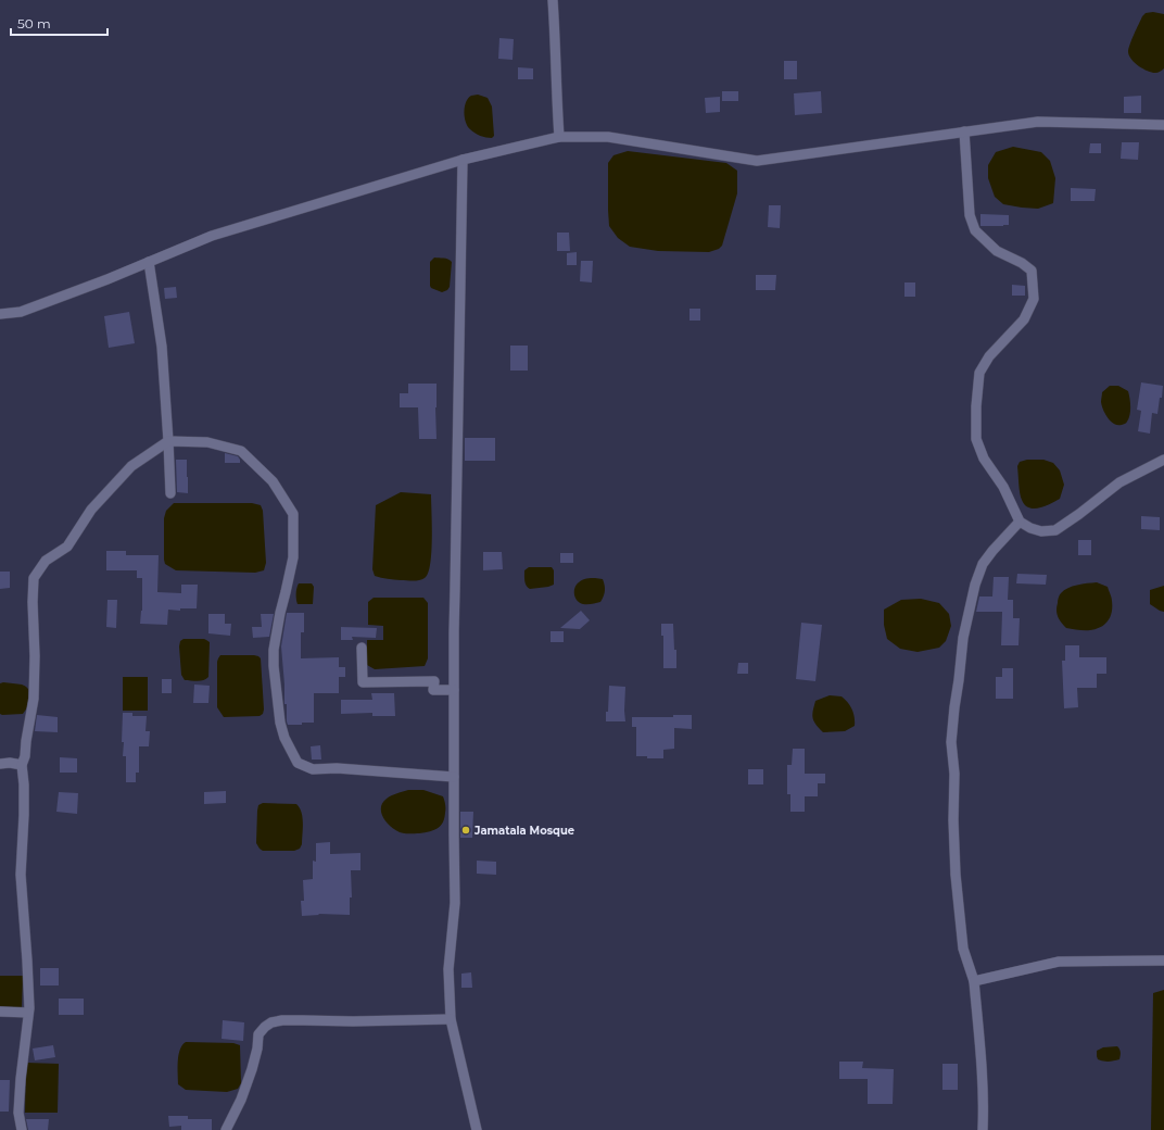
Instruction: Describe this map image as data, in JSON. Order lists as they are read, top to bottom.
{
  "places": ["Jamatala Mosque"],
  "scale_bar": "50 m"
}
